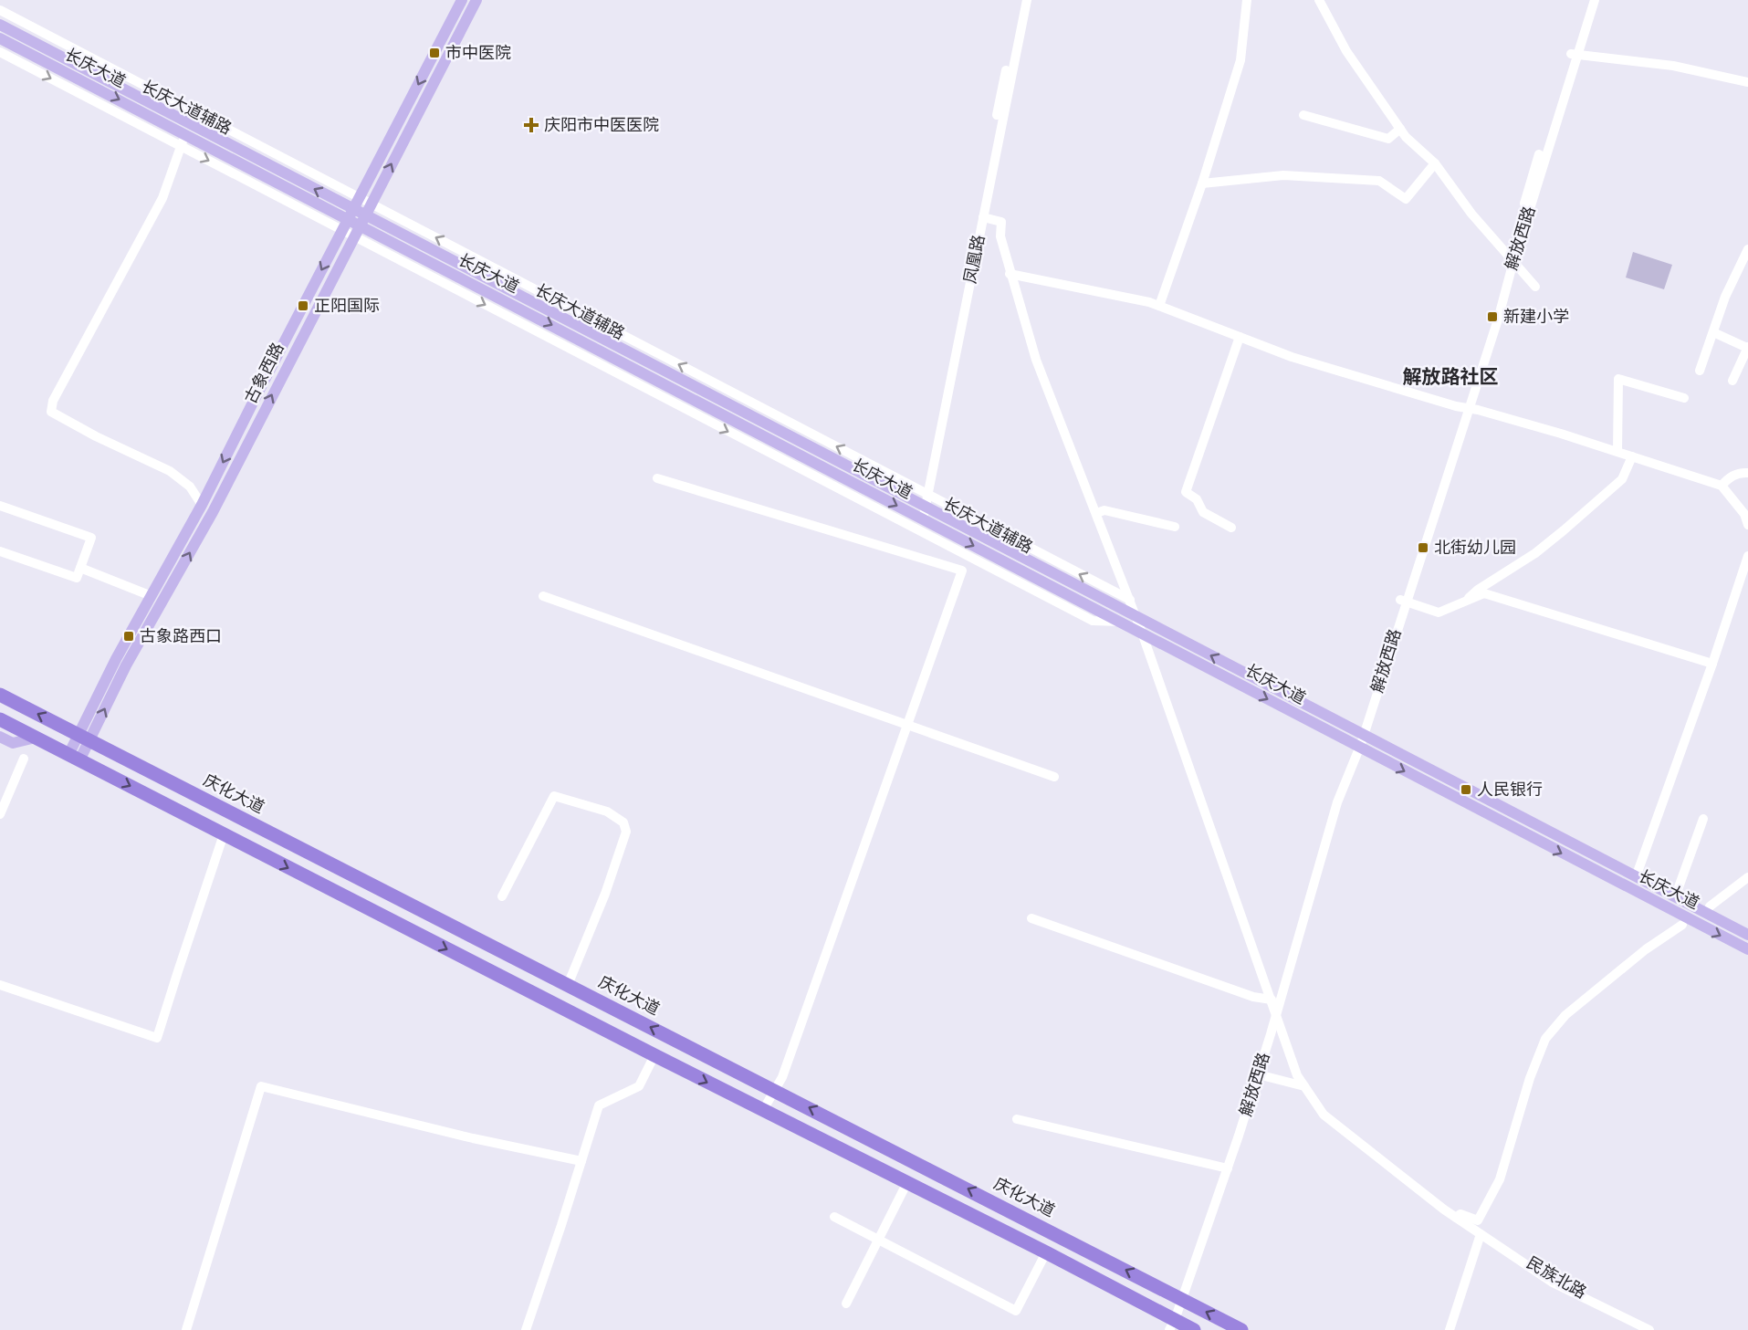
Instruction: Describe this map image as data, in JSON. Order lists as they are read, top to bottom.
{
  "streets": {
    "highway": ["庆化大道"],
    "main road": ["长庆大道", "古象西路"],
    "street": [
      "长庆大道辅路",
      "解放西路",
      "凤凰路",
      "民族北路"
    ]
  },
  "crossings": [
    ["长庆大道", "解放西路"],
    ["长庆大道", "凤凰路"],
    ["长庆大道", "古象西路"],
    ["长庆大道辅路", "凤凰路"],
    ["长庆大道辅路", "古象西路"],
    ["解放西路", "庆化大道"],
    ["古象西路", "庆化大道"]
  ],
  "districts": ["解放路社区"],
  "places": {
    "transit": [
      "市中医院",
      "正阳国际",
      "新建小学",
      "北街幼儿园",
      "古象路西口",
      "人民银行"
    ],
    "health": ["庆阳市中医医院"]
  }
}
